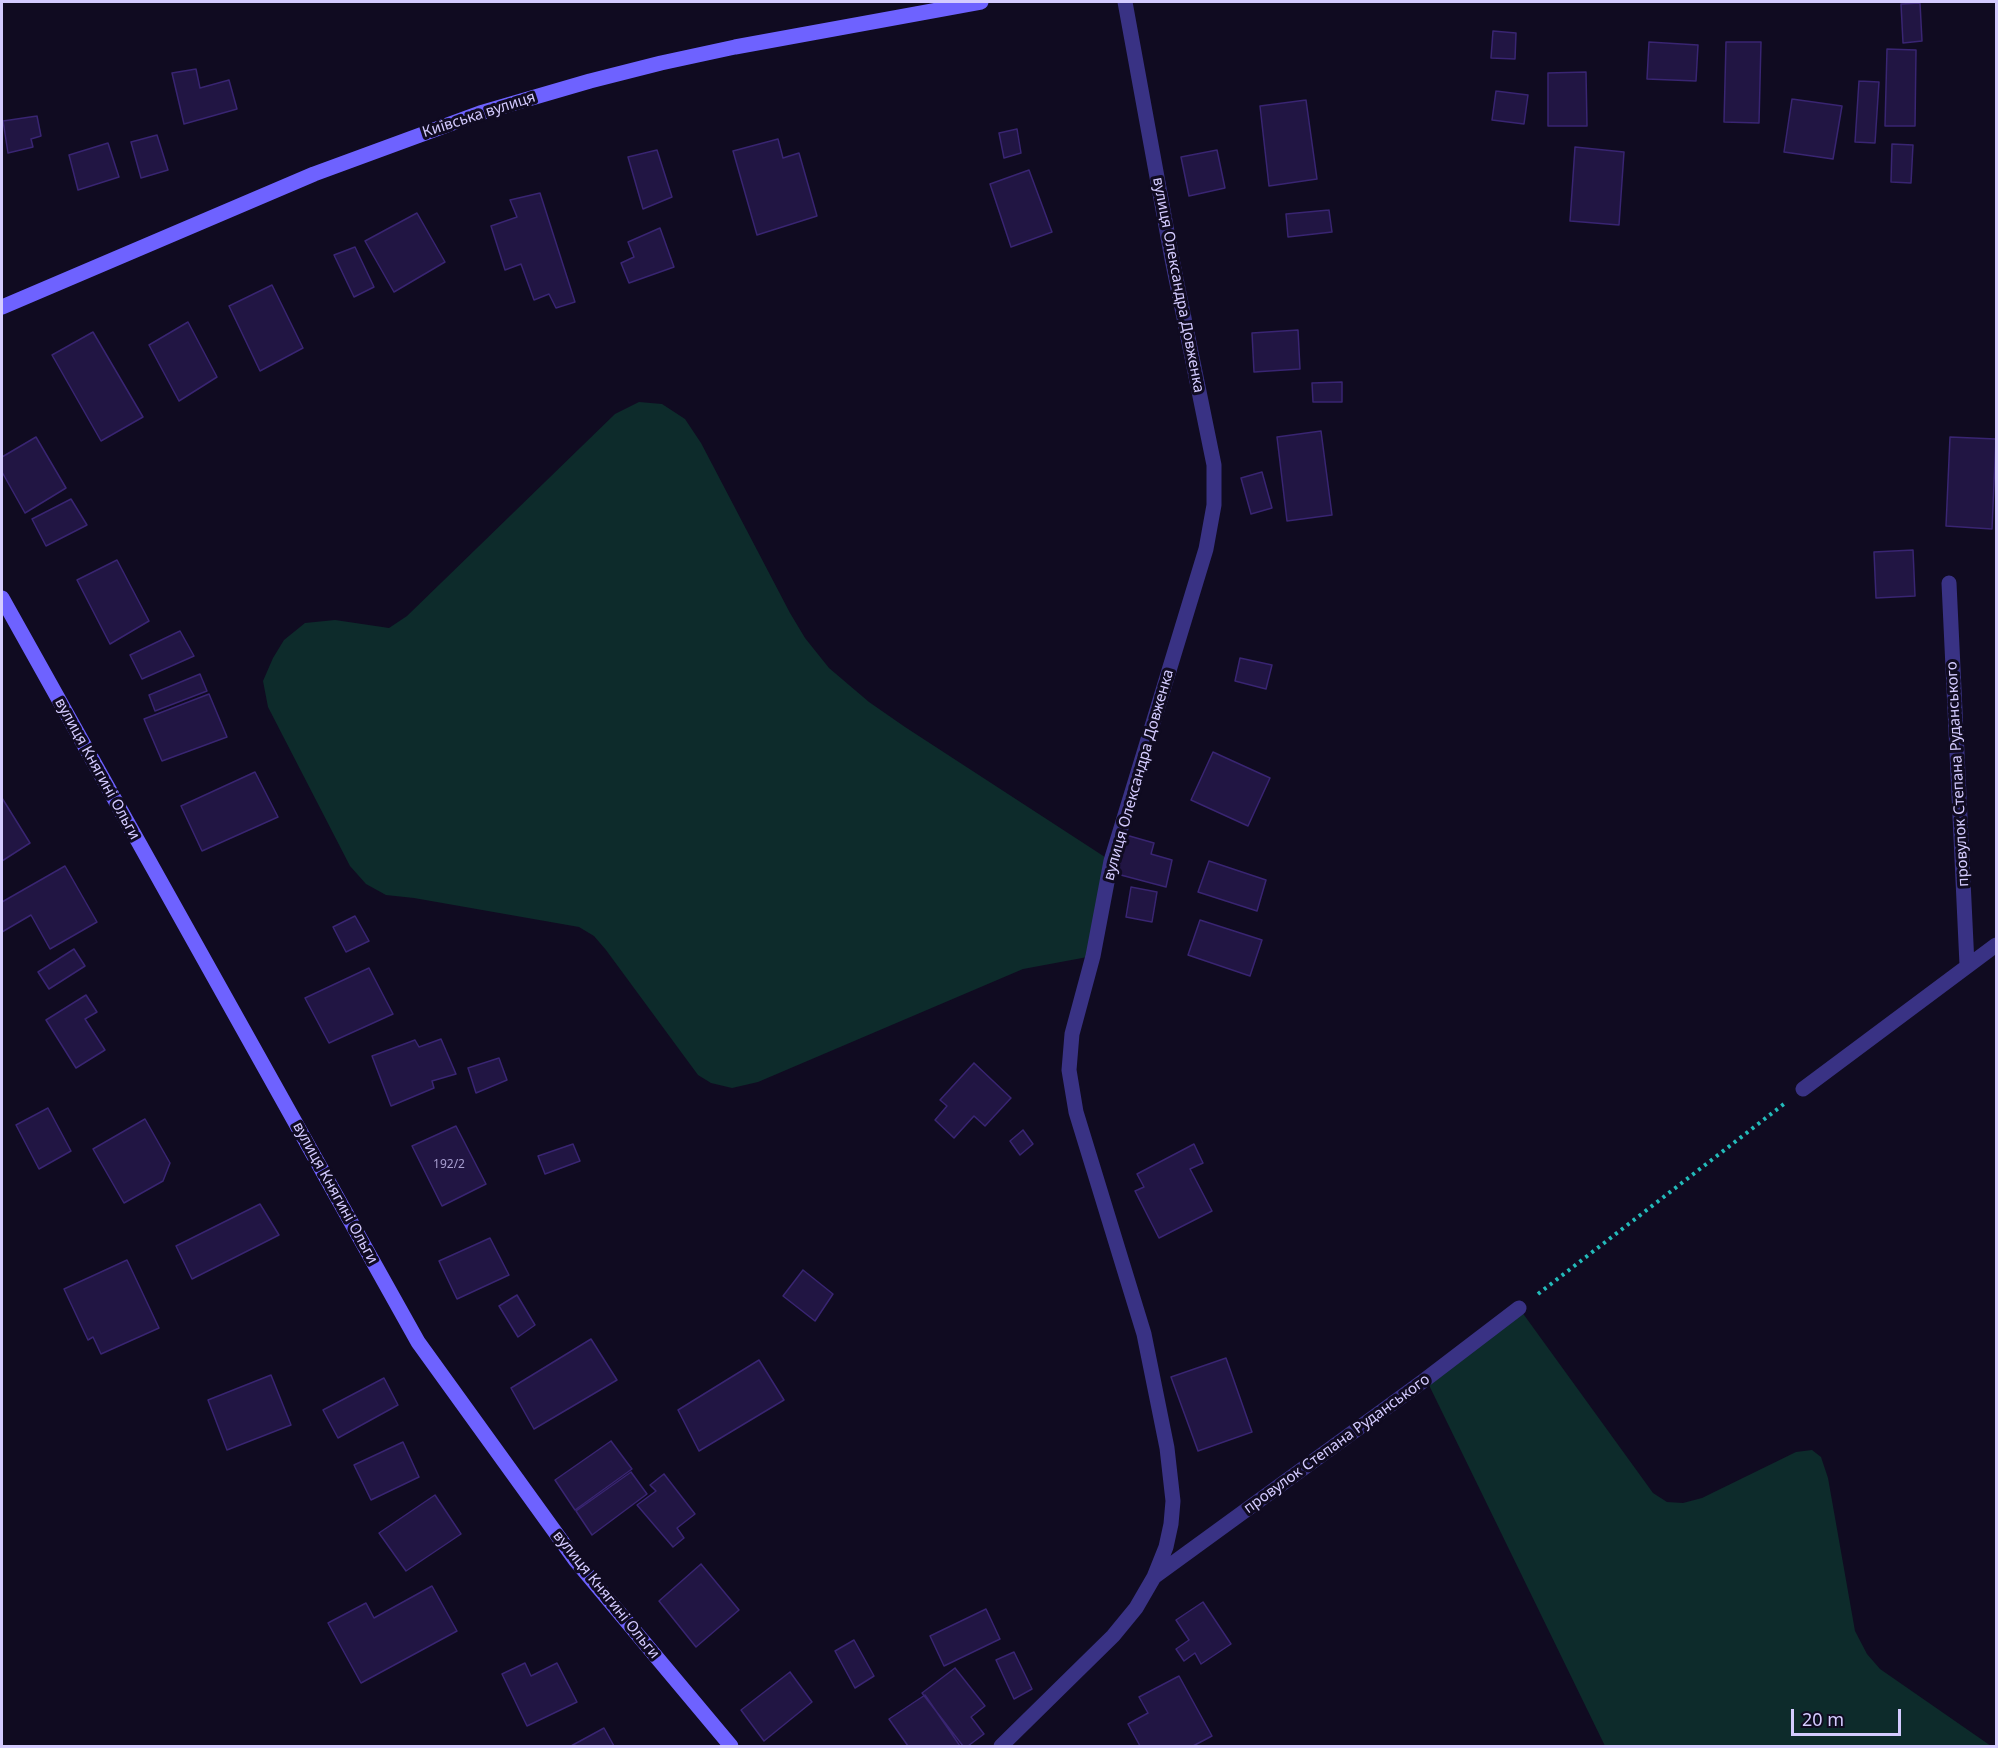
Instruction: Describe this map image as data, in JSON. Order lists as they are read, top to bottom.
{
  "streets": {
    "street": [
      "Київська вулиця",
      "вулиця Олександра Довженка",
      "вулиця Княгині Ольги",
      "провулок Степана Руданського"
    ]
  },
  "crossings": [
    ["вулиця Олександра Довженка", "провулок Степана Руданського"]
  ],
  "house_numbers": ["192/2"],
  "scale_bar": "20 m"
}
